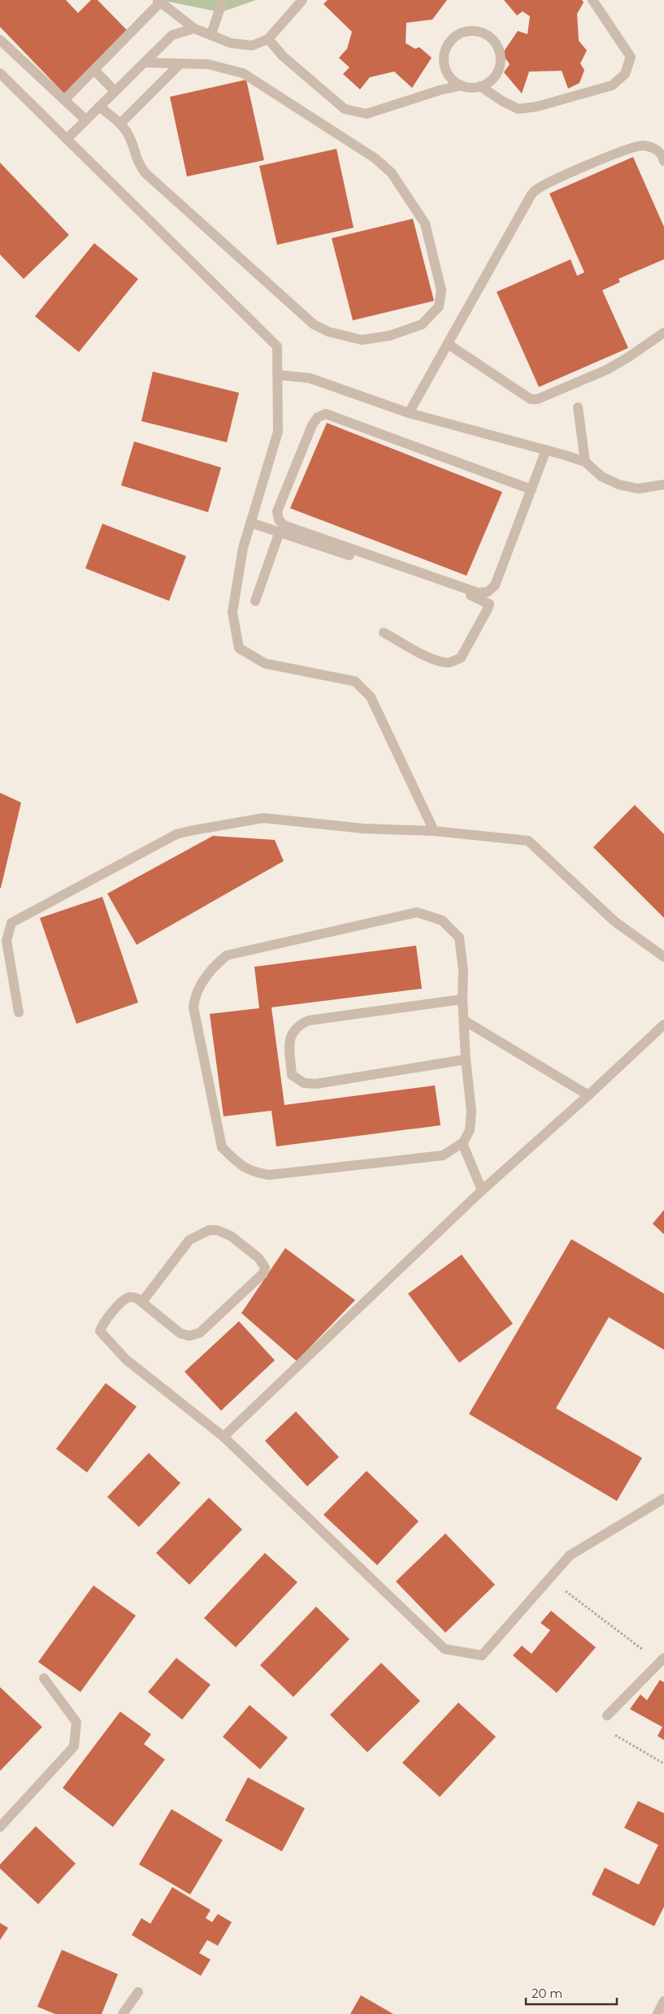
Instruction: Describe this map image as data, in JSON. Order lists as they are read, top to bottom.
{
  "scale_bar": "20 m"
}
